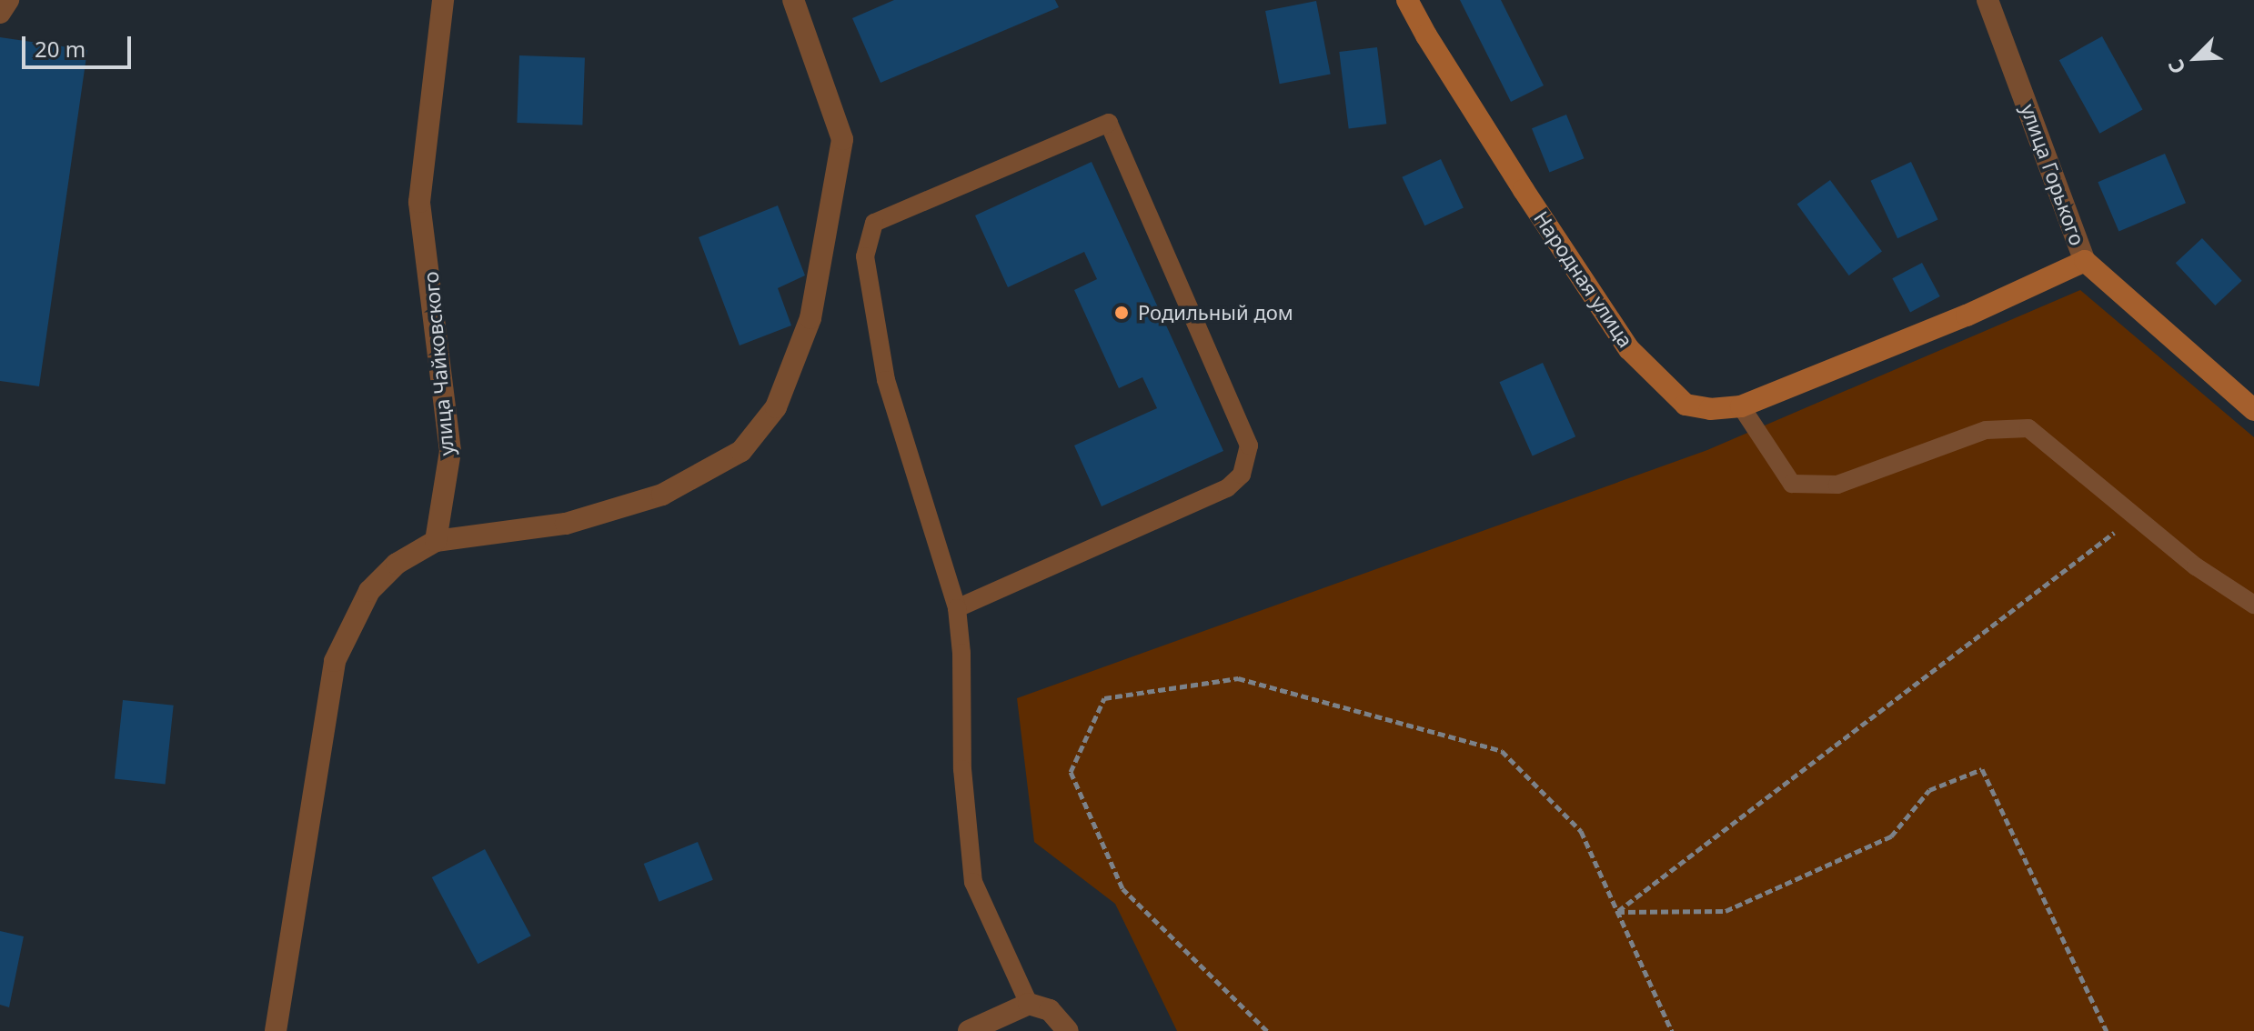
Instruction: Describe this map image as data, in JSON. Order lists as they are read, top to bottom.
{
  "streets": {
    "street": ["улица Горького", "Народная улица", "улица Чайковского"]
  },
  "crossings": [
    ["улица Горького", "Народная улица"]
  ],
  "places": ["Родильный дом"],
  "scale_bar": "20 m",
  "north": "bottom left"
}
